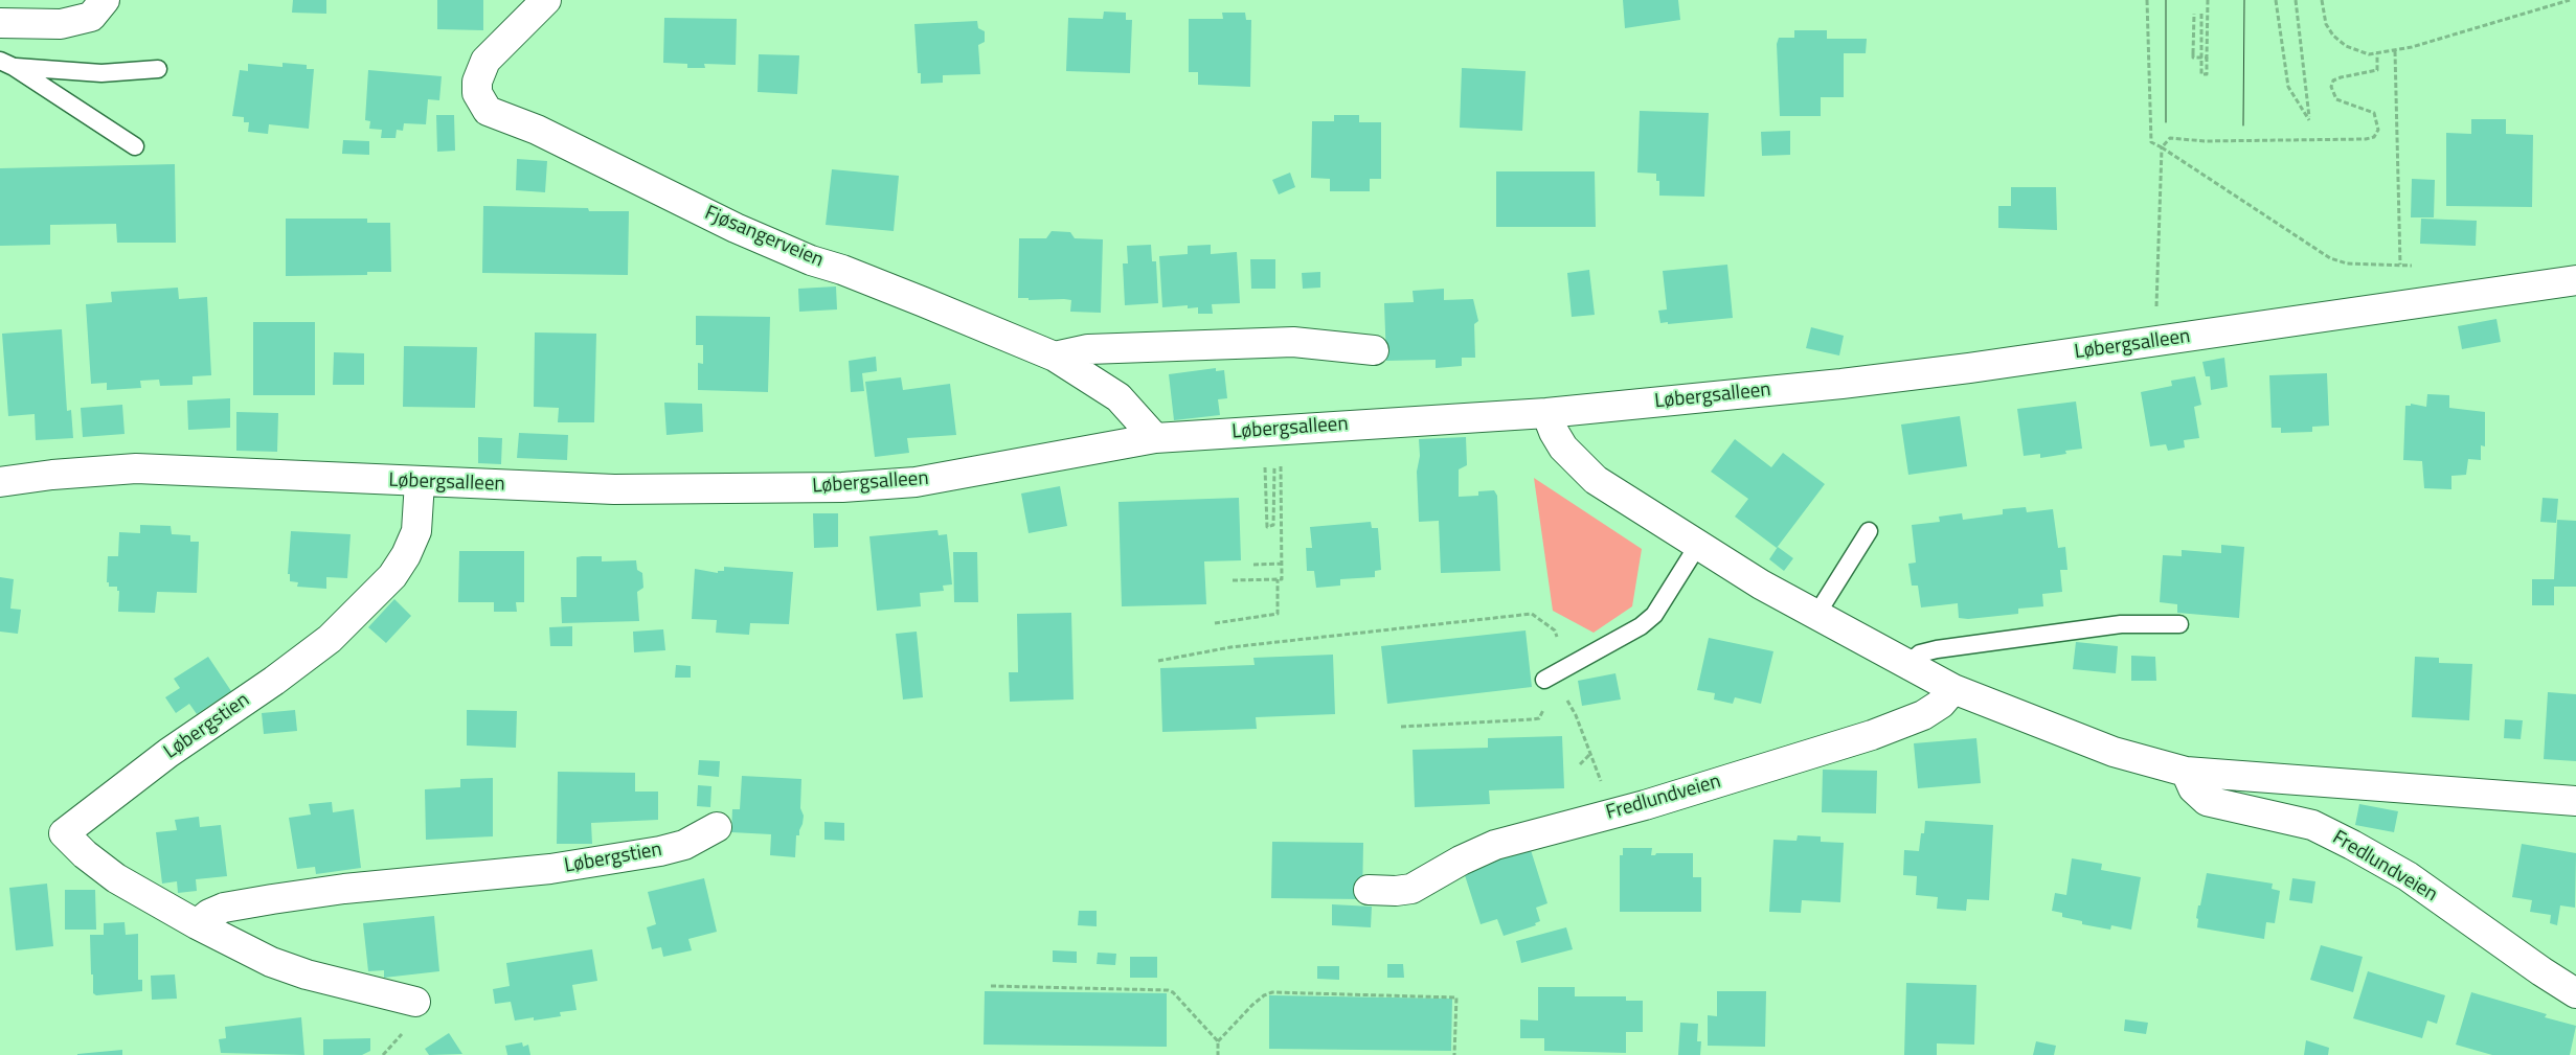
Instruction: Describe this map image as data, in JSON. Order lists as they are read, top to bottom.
{
  "streets": {
    "street": [
      "Fjøsangerveien",
      "Løbergsalleen",
      "Løbergstien",
      "Fredlundveien"
    ]
  },
  "crossings": [
    ["Fjøsangerveien", "Løbergsalleen"],
    ["Løbergsalleen", "Løbergstien"]
  ]
}
